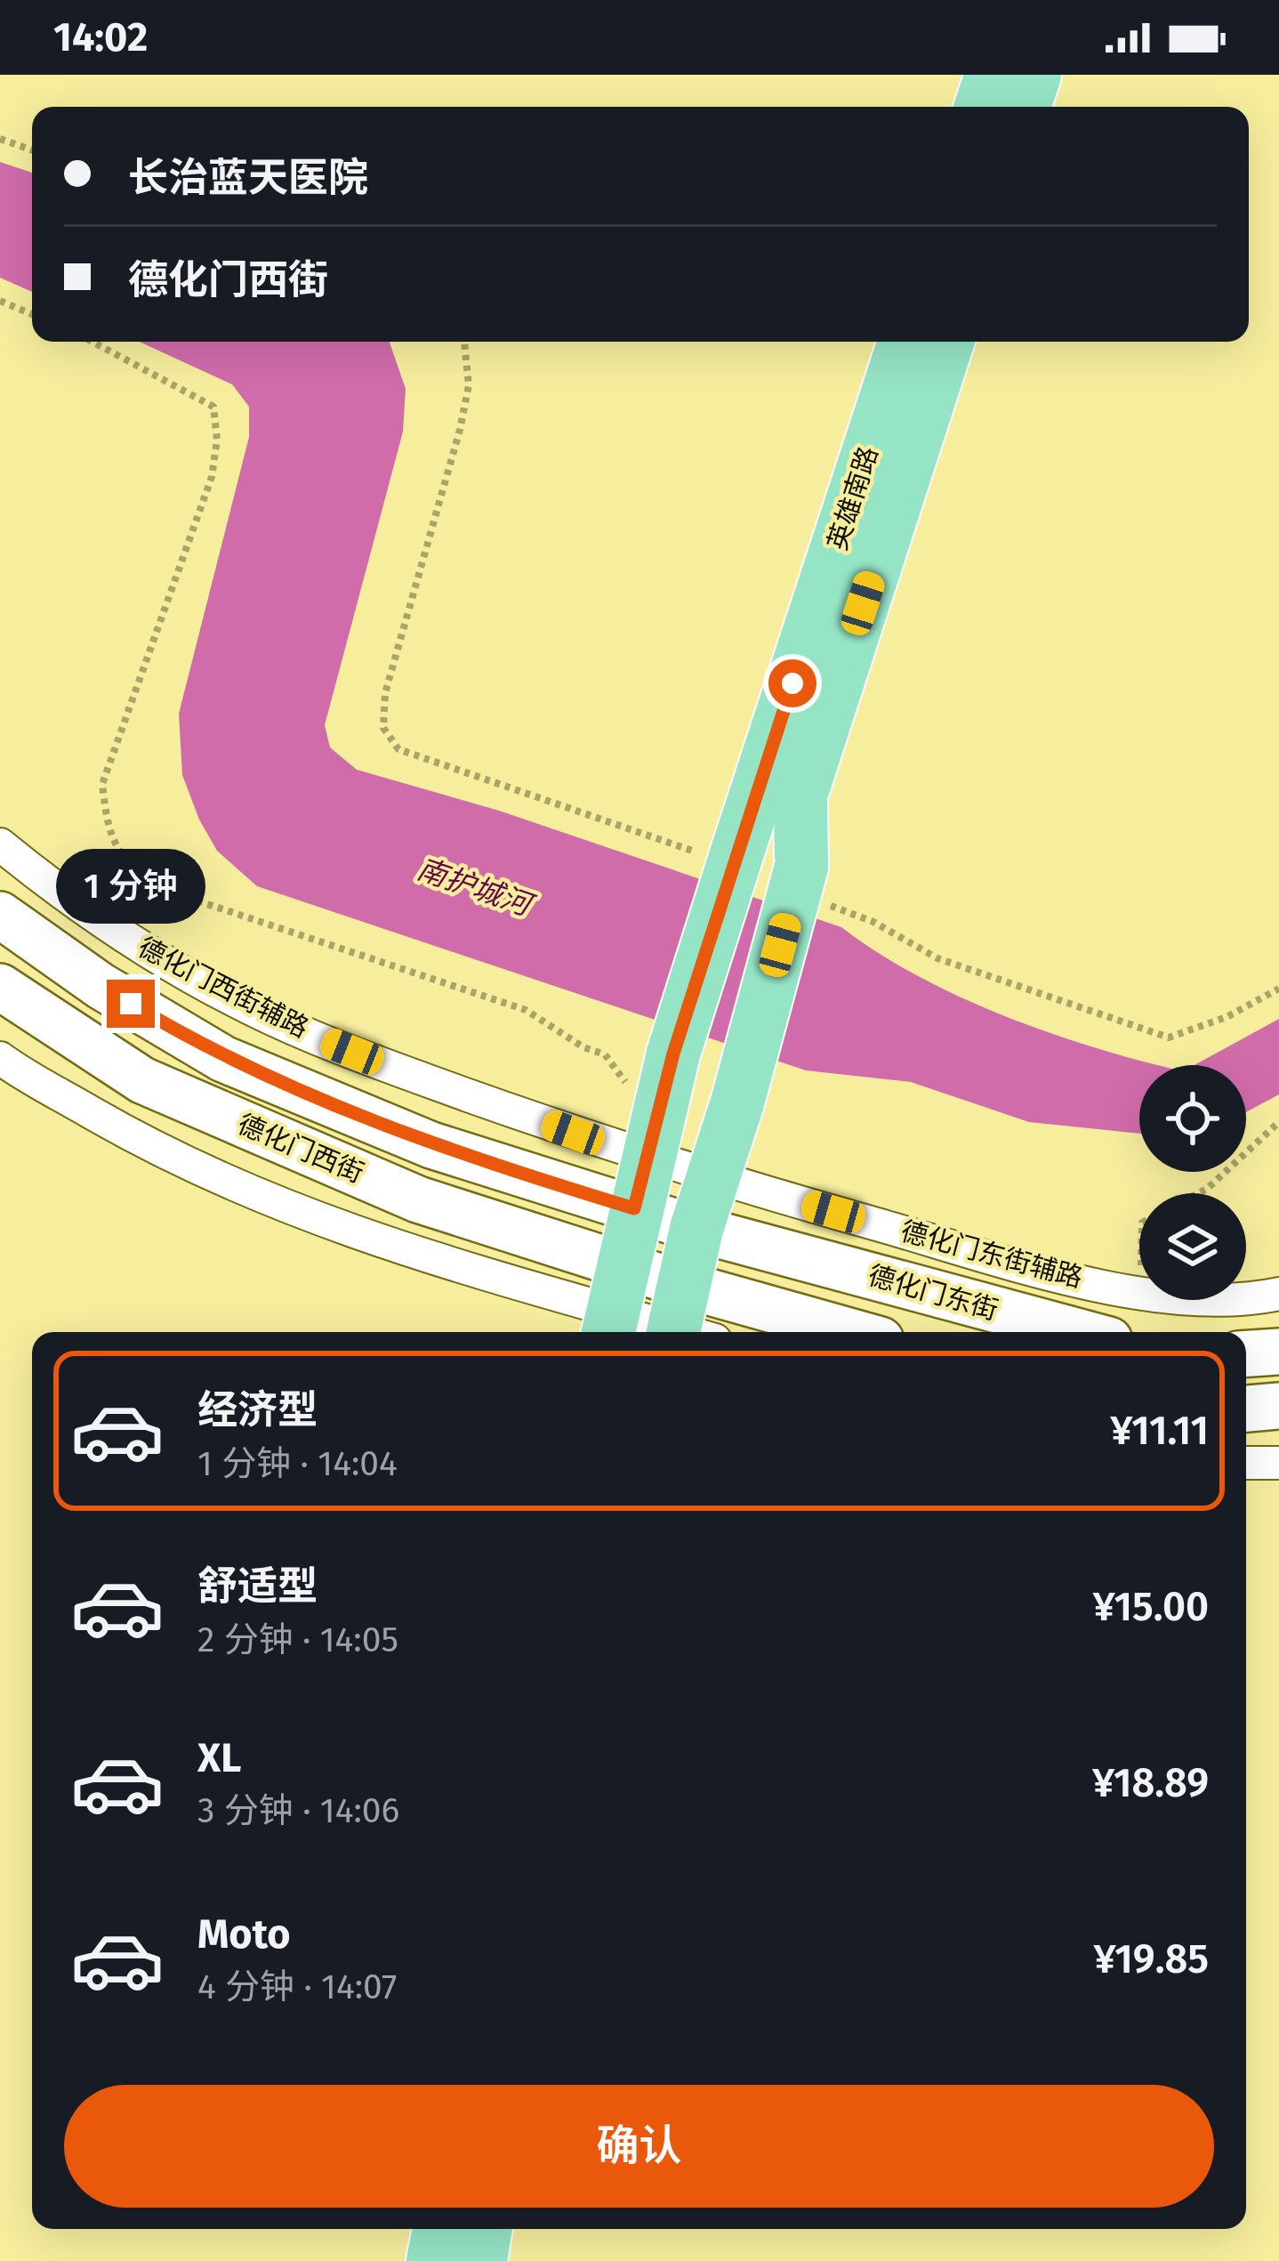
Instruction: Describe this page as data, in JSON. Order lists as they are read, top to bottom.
{
  "streets": {
    "main road": ["英雄南路", "德化门西街", "德化门东街"],
    "street": ["德化门西街辅路", "德化门东街辅路"]
  },
  "crossings": [
    ["英雄南路", "德化门西街辅路"],
    ["英雄南路", "德化门西街"],
    ["英雄南路", "德化门东街辅路"],
    ["英雄南路", "德化门东街"],
    ["德化门西街辅路", "德化门西街"],
    ["德化门西街辅路", "德化门东街辅路"],
    ["德化门西街辅路", "德化门东街"],
    ["德化门西街", "德化门东街辅路"],
    ["德化门西街", "德化门东街"],
    ["德化门东街辅路", "德化门东街"]
  ],
  "water": ["南护城河"],
  "page": {
    "status": "14:02",
    "banner": ["长治蓝天医院", "德化门西街"],
    "bubble": "1 分钟",
    "list": [
      {
        "name": "经济型",
        "note": "1 分钟 · 14:04",
        "value": "¥11.11"
      },
      {
        "name": "舒适型",
        "note": "2 分钟 · 14:05",
        "value": "¥15.00"
      },
      {
        "name": "XL",
        "note": "3 分钟 · 14:06",
        "value": "¥18.89"
      },
      {
        "name": "Moto",
        "note": "4 分钟 · 14:07",
        "value": "¥19.85"
      }
    ],
    "buttons": "确认"
  }
}
